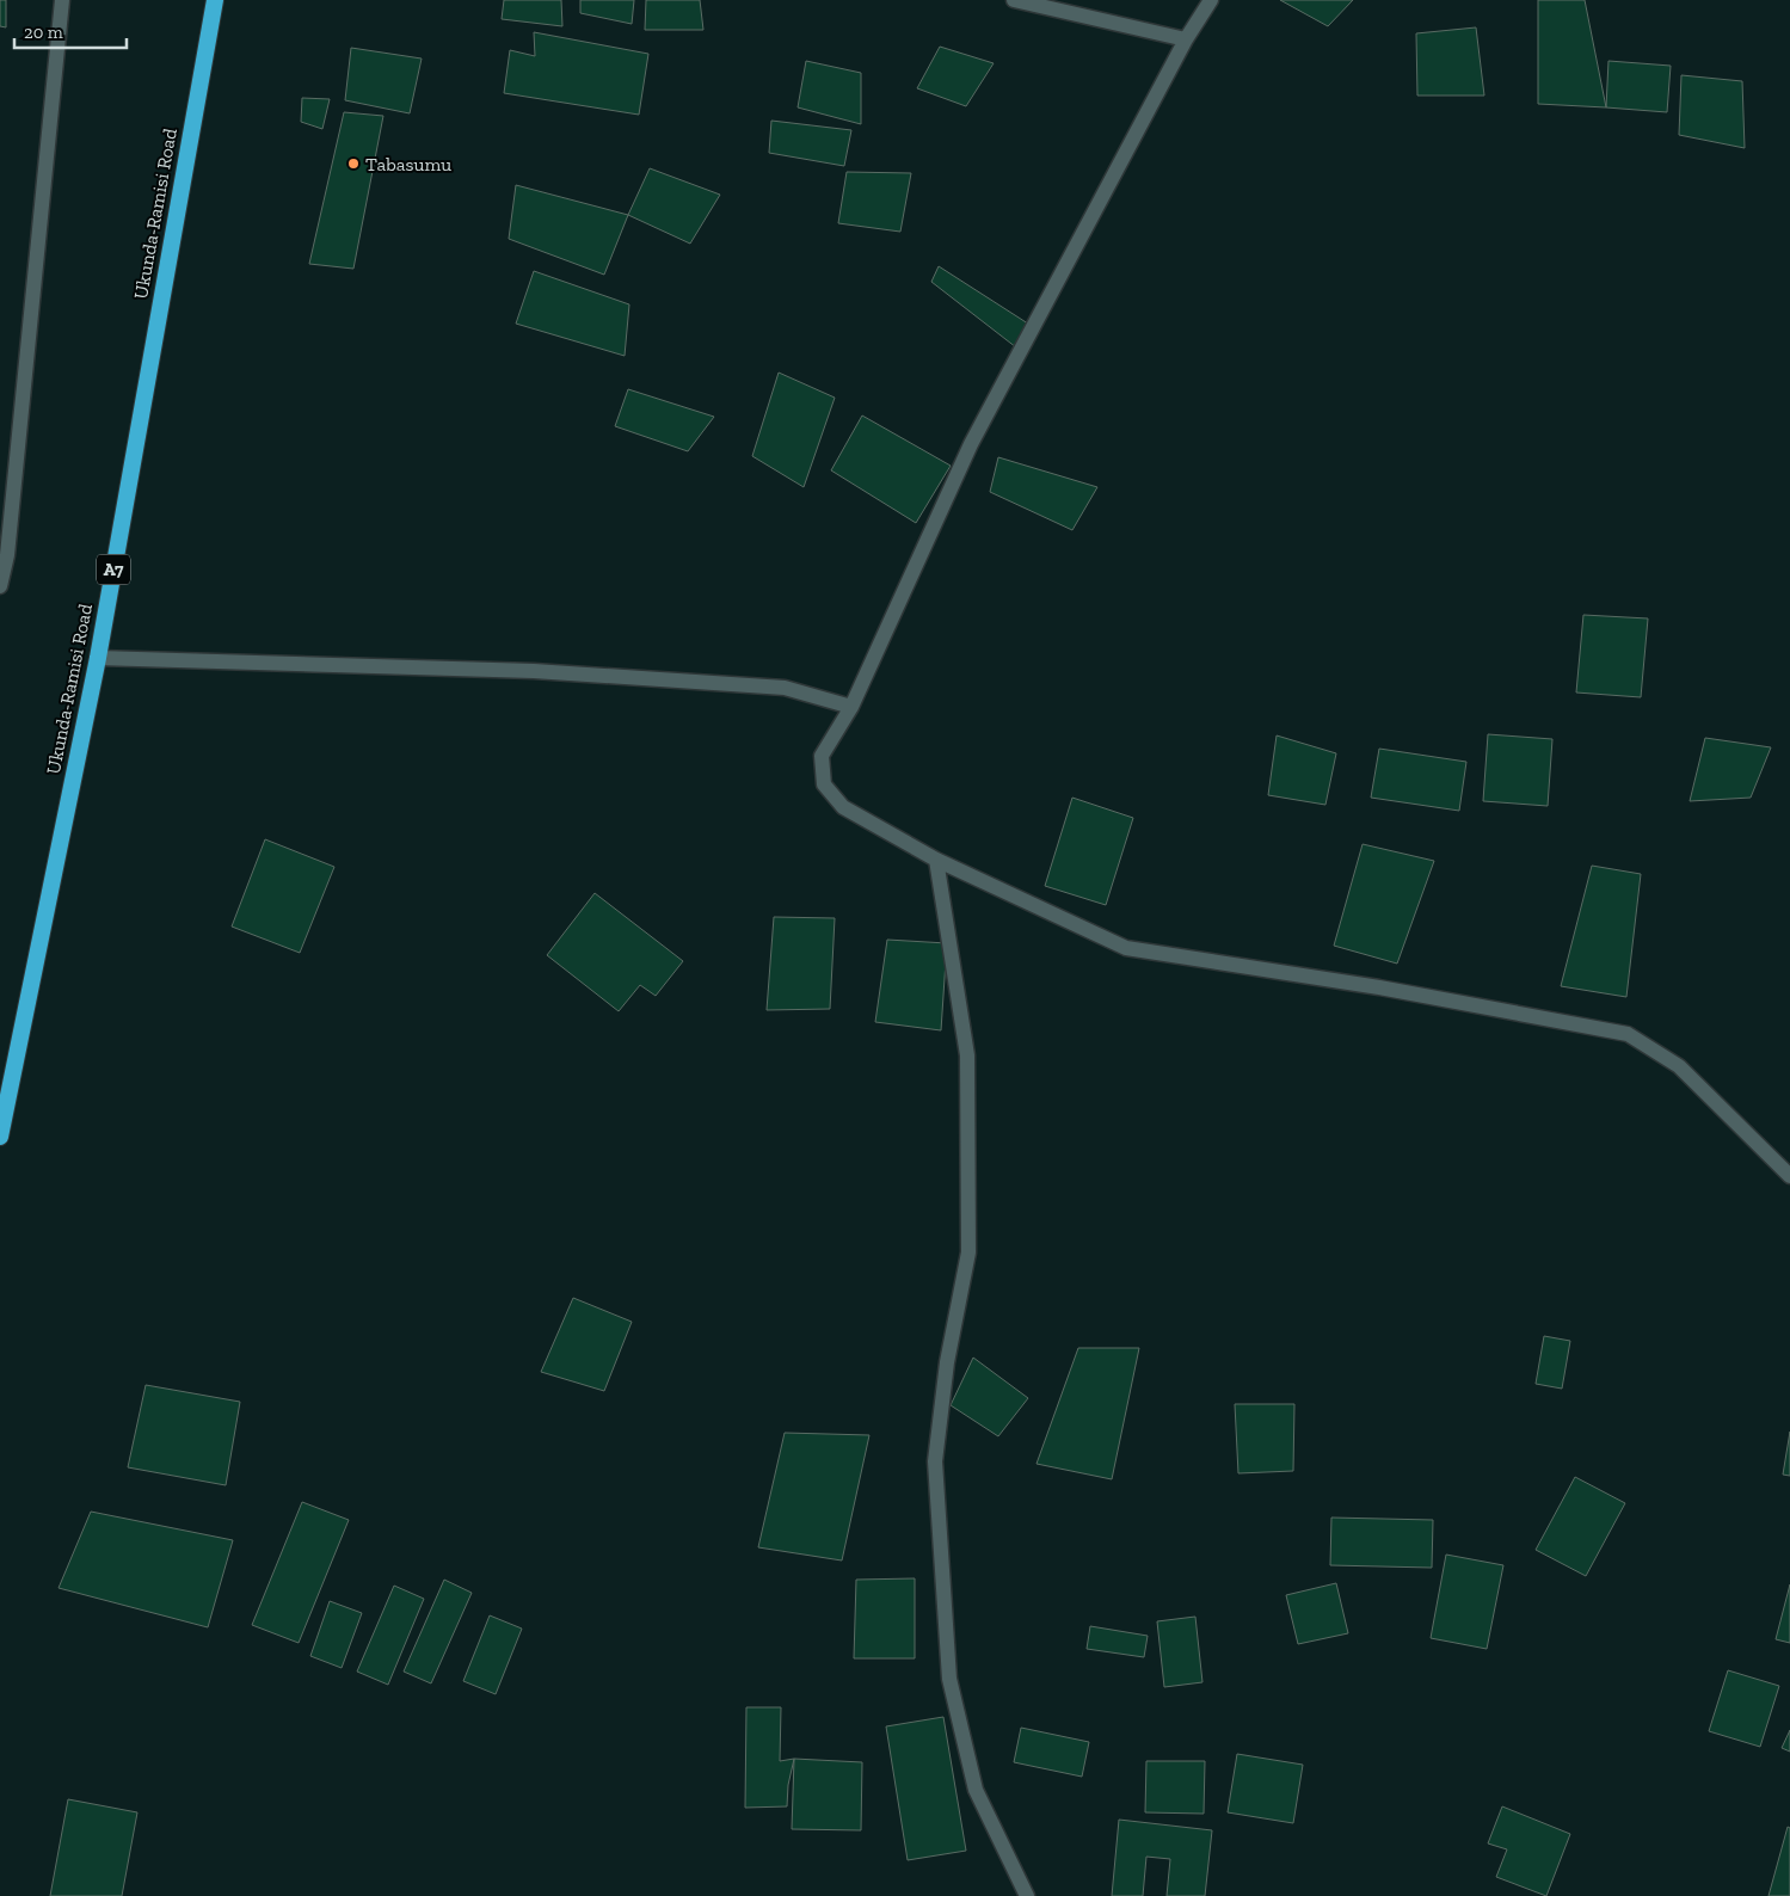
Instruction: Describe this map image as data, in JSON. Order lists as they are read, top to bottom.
{
  "streets": {
    "highway": ["Ukunda-Ramisi Road", "A7"]
  },
  "places": ["Tabasumu"],
  "scale_bar": "20 m"
}
